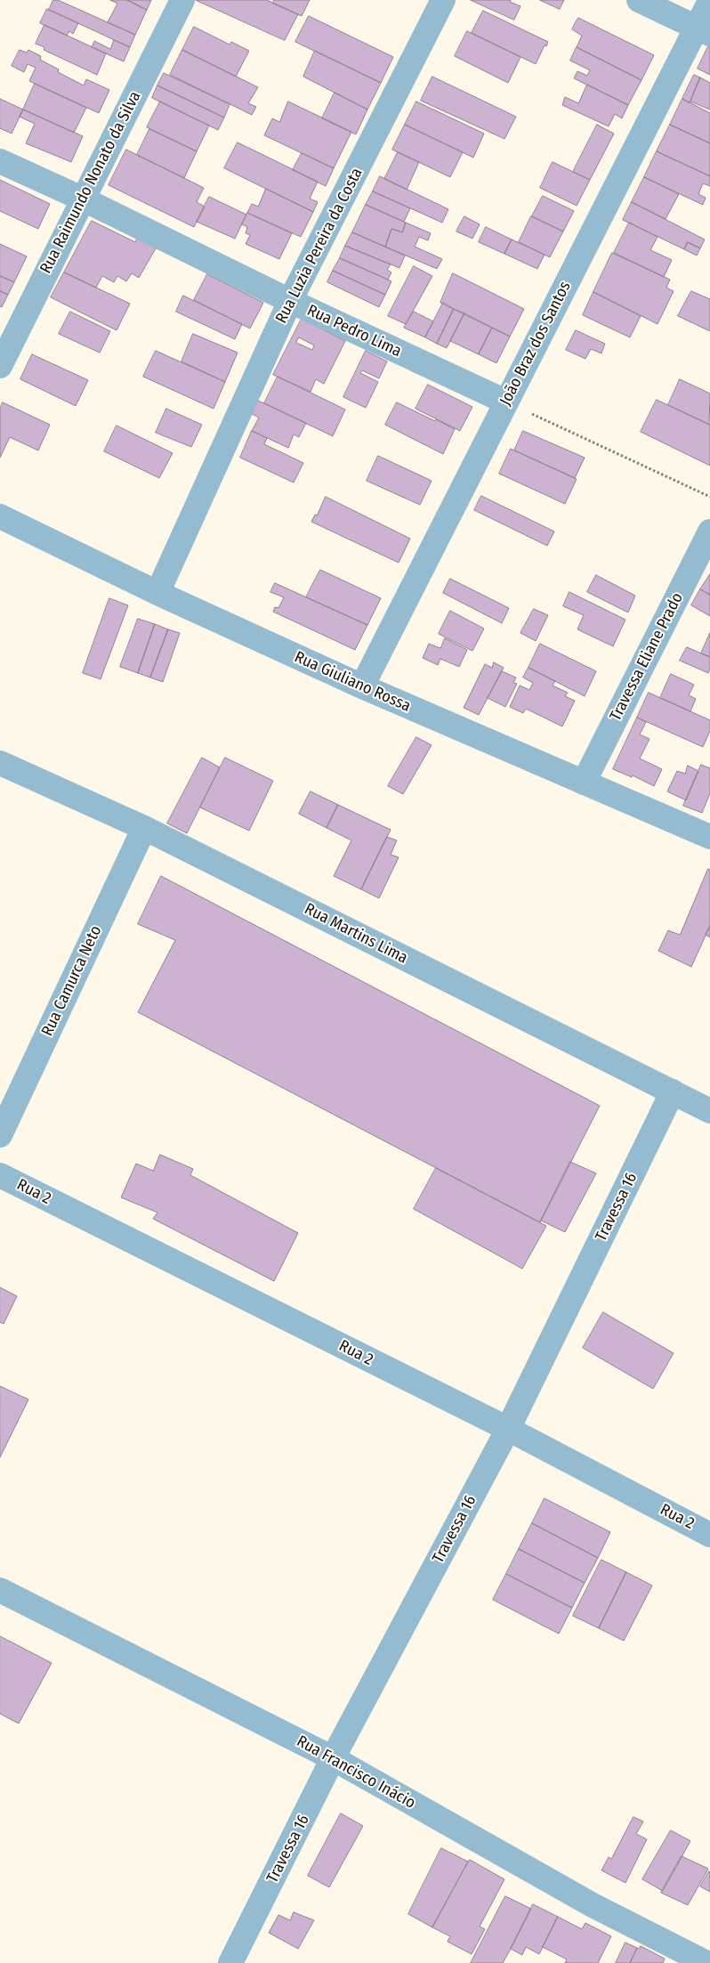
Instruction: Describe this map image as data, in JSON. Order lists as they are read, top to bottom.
{
  "streets": {
    "street": [
      "Rua Raimundo Nonato da Silva",
      "Rua Luzia Pereira da Costa",
      "Rua Pedro Lima",
      "João Braz dos Santos",
      "Travessa Eliane Prado",
      "Rua Giuliano Rossa",
      "Rua Martins Lima",
      "Rua Camurca Neto",
      "Rua 2",
      "Travessa 16",
      "Rua Francisco Inácio"
    ]
  },
  "crossings": [
    ["Rua Raimundo Nonato da Silva", "Rua Pedro Lima"],
    ["Rua Luzia Pereira da Costa", "Rua Pedro Lima"],
    ["Rua Luzia Pereira da Costa", "Rua Giuliano Rossa"],
    ["Rua Pedro Lima", "João Braz dos Santos"],
    ["João Braz dos Santos", "Rua Giuliano Rossa"],
    ["Travessa Eliane Prado", "Rua Giuliano Rossa"],
    ["Rua Martins Lima", "Rua Camurca Neto"],
    ["Rua Martins Lima", "Travessa 16"],
    ["Rua 2", "Travessa 16"],
    ["Travessa 16", "Rua Francisco Inácio"]
  ]
}
